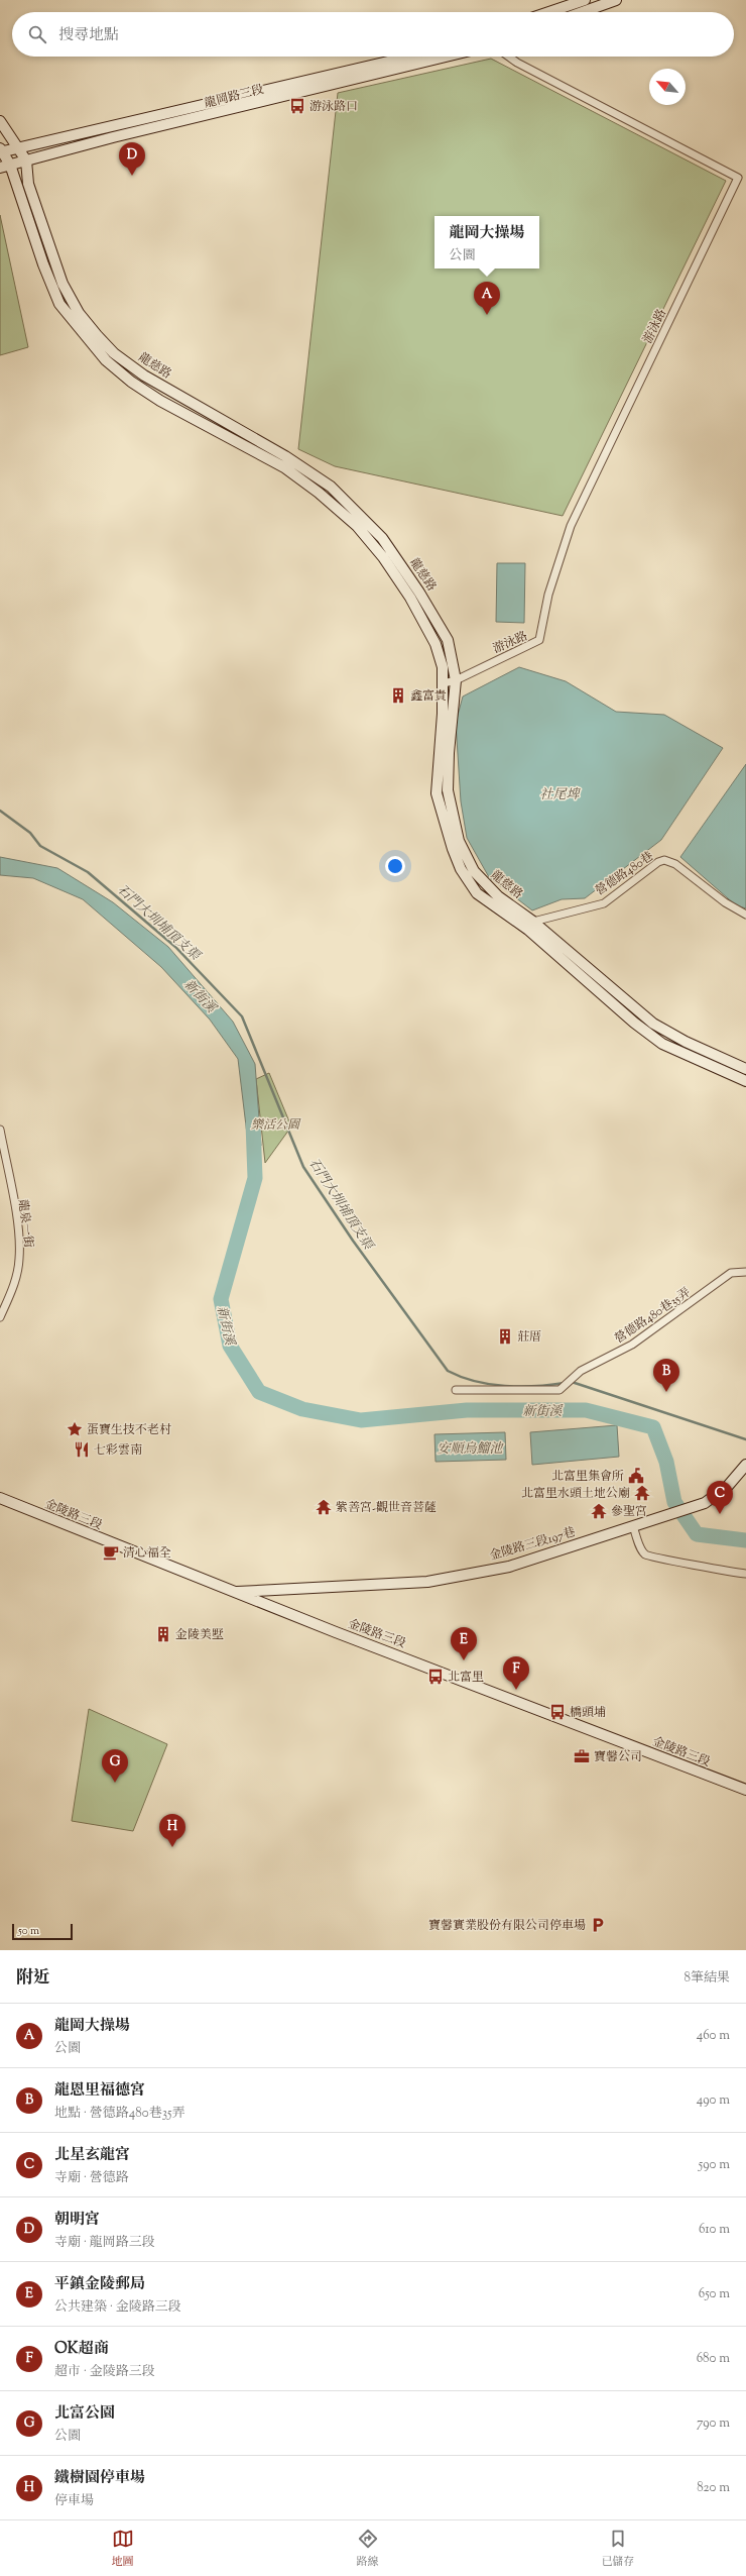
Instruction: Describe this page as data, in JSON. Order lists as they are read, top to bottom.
{
  "streets": {
    "street": [
      "龍岡路三段",
      "游泳路",
      "龍慈路",
      "營德路480巷",
      "龍泉一街",
      "營德路480巷35弄",
      "金陵路三段",
      "金陵路三段197巷"
    ]
  },
  "crossings": [
    ["龍岡路三段", "龍慈路"],
    ["游泳路", "龍慈路"],
    ["龍慈路", "營德路480巷"],
    ["金陵路三段", "金陵路三段197巷"]
  ],
  "water": [
    "社尾埤",
    "石門大圳埔頂支渠",
    "新街溪",
    "安順烏鰡池"
  ],
  "parks": ["樂活公園"],
  "places": {
    "bus stop": ["游泳路口", "北富里", "橋頭埔"],
    "building": ["鑫富貴", "莊厝", "金陵美墅"],
    "place": ["蛋寶生技不老村"],
    "restaurant": ["七彩雲南"],
    "public building": ["北富里集會所"],
    "temple": ["北富里水頭土地公廟", "紫善宮-觀世音菩薩", "參聖宮"],
    "cafe": ["清心福全"],
    "office": ["寶馨公司"],
    "parking": ["寶馨實業股份有限公司停車場"]
  },
  "scale_bar": "50 m",
  "north": "top left",
  "page": {
    "search": "搜尋地點",
    "pins": [
      "D",
      "A",
      "B",
      "C",
      "E",
      "F",
      "G",
      "H"
    ],
    "popup": ["龍岡大操場", "公園"],
    "scale": "50 m",
    "heading": ["附近", "8筆結果"],
    "list": [
      {
        "mark": "A",
        "name": "龍岡大操場",
        "note": "公園",
        "value": "460 m"
      },
      {
        "mark": "B",
        "name": "龍恩里福德宮",
        "note": "地點 · 營德路480巷35弄",
        "value": "490 m"
      },
      {
        "mark": "C",
        "name": "北星玄龍宮",
        "note": "寺廟 · 營德路",
        "value": "590 m"
      },
      {
        "mark": "D",
        "name": "朝明宮",
        "note": "寺廟 · 龍岡路三段",
        "value": "610 m"
      },
      {
        "mark": "E",
        "name": "平鎮金陵郵局",
        "note": "公共建築 · 金陵路三段",
        "value": "650 m"
      },
      {
        "mark": "F",
        "name": "OK超商",
        "note": "超市 · 金陵路三段",
        "value": "680 m"
      },
      {
        "mark": "G",
        "name": "北富公園",
        "note": "公園",
        "value": "790 m"
      },
      {
        "mark": "H",
        "name": "鐵樹園停車場",
        "note": "停車場",
        "value": "820 m"
      }
    ],
    "nav": ["地圖", "路線", "已儲存"]
  }
}
